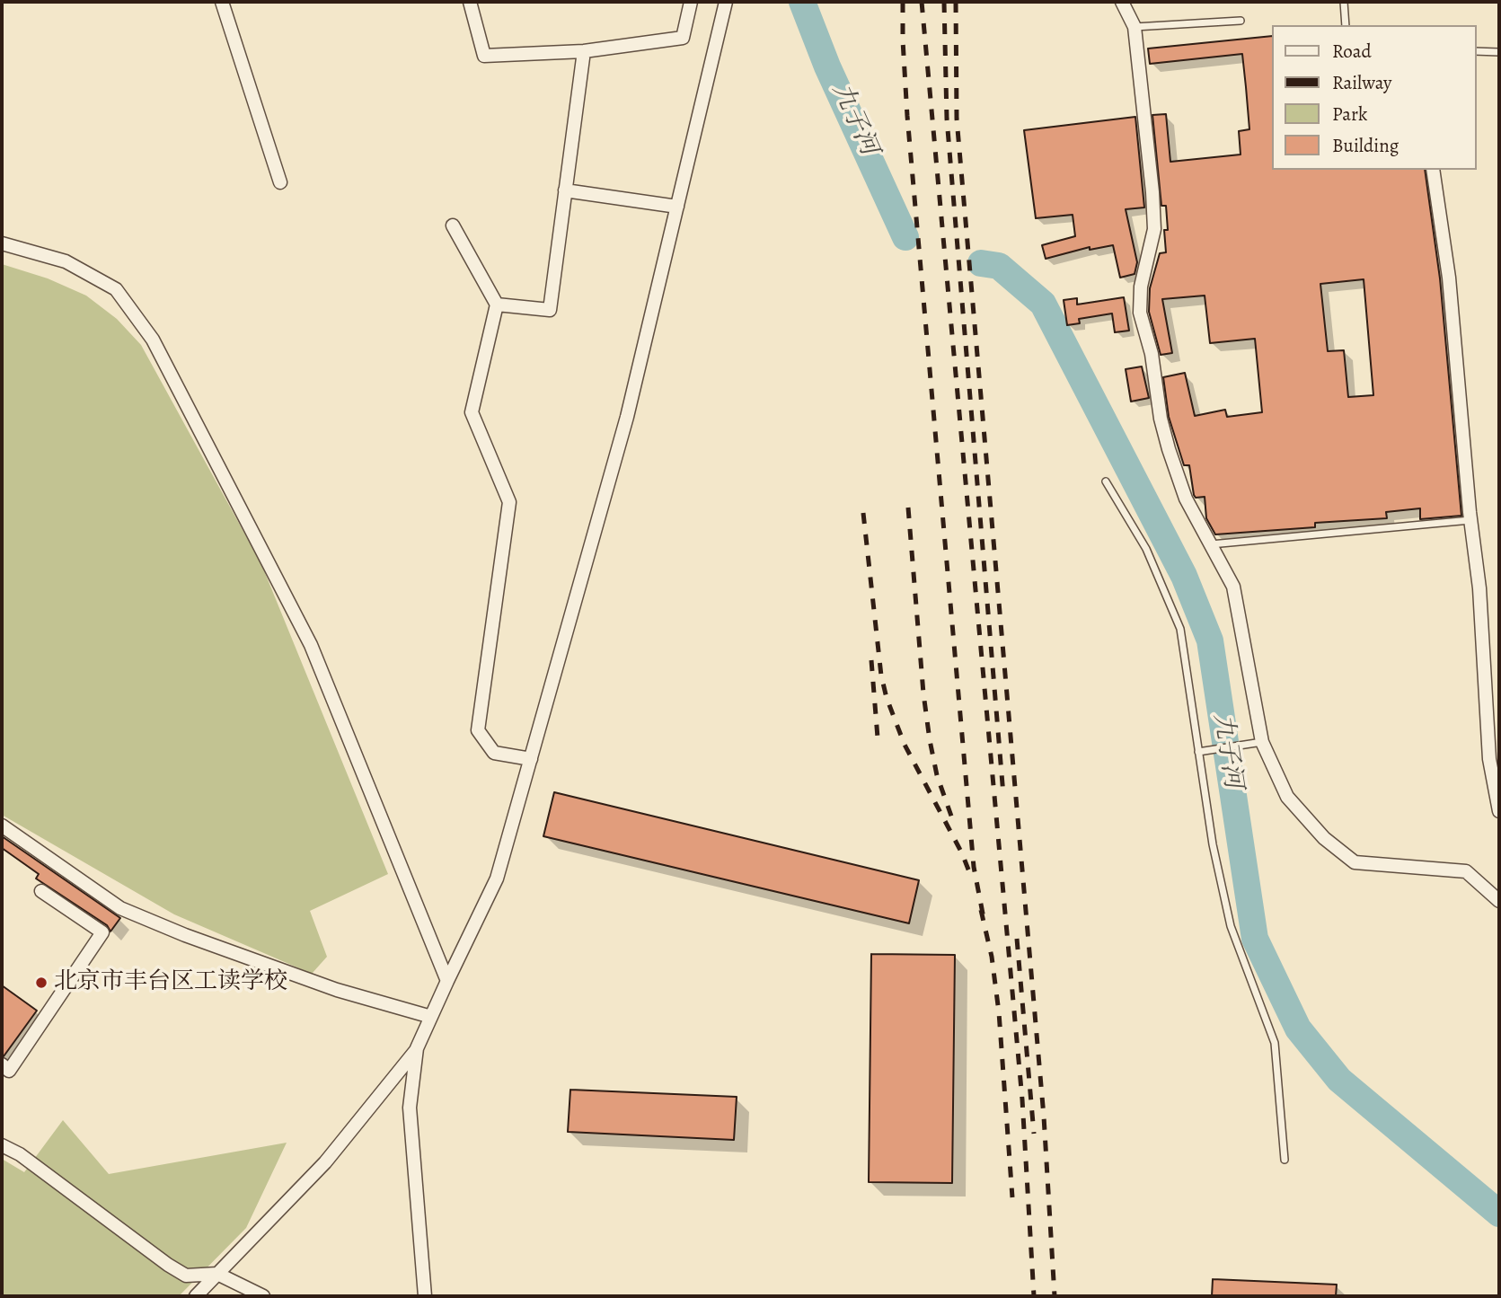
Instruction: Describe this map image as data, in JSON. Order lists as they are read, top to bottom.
{
  "water": ["九子河"],
  "places": ["北京市丰台区工读学校"],
  "legend": [
    "Road",
    "Railway",
    "Park",
    "Building"
  ]
}
